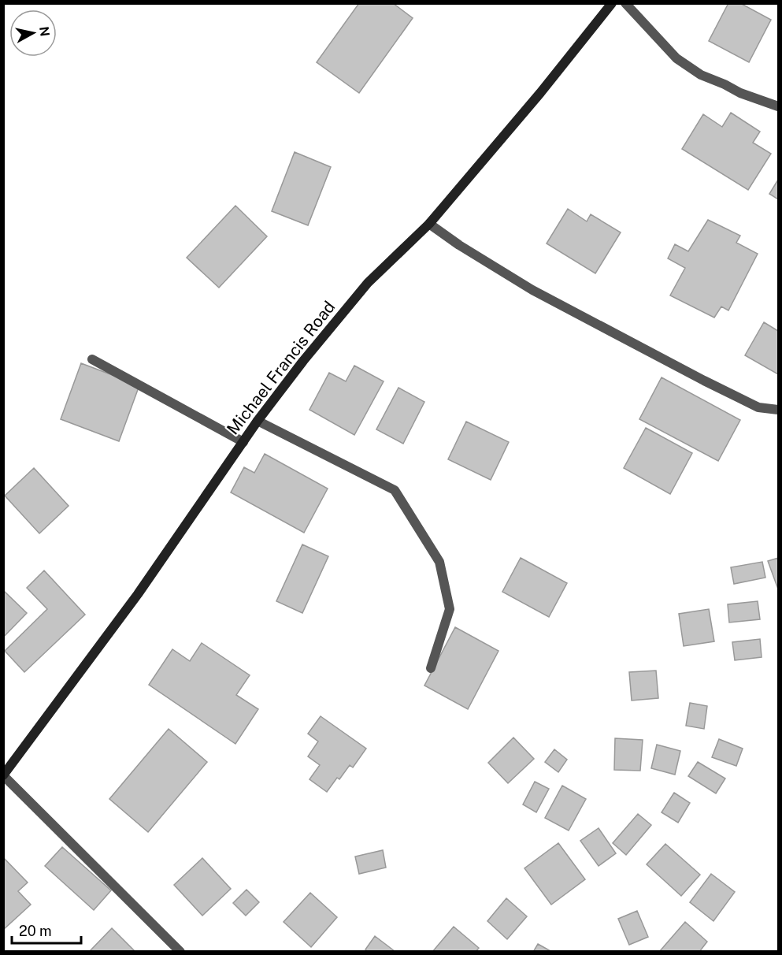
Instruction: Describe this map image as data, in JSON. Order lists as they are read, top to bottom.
{
  "streets": {
    "street": ["Michael Francis Road"]
  },
  "scale_bar": "20 m",
  "north": "right"
}
